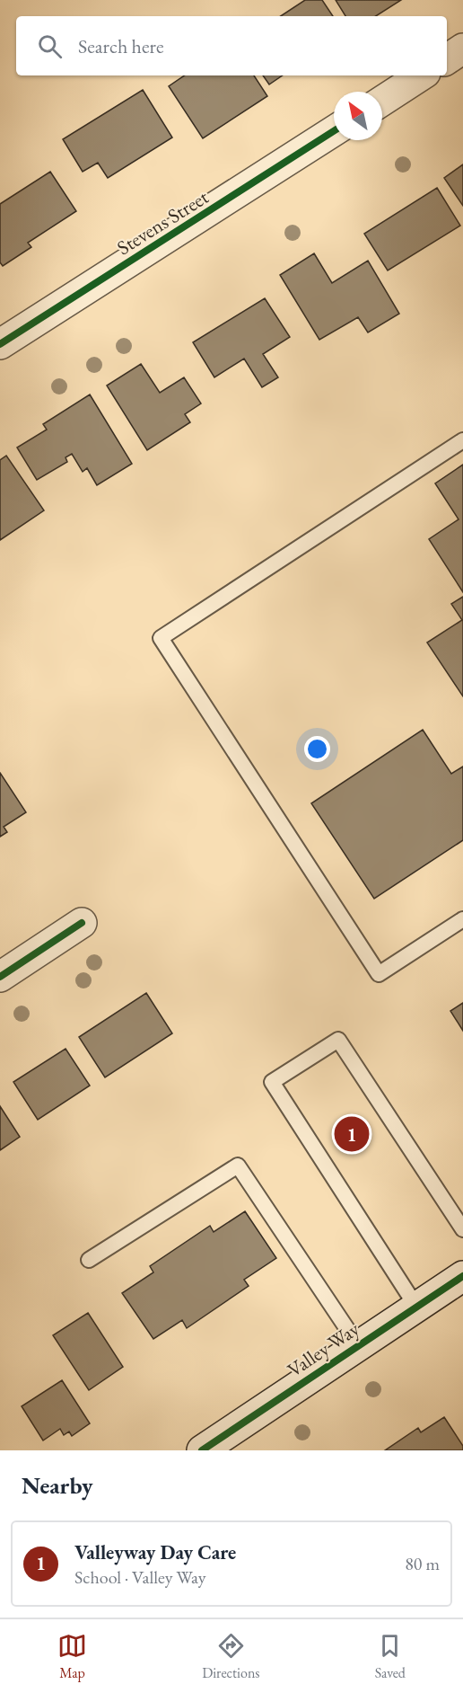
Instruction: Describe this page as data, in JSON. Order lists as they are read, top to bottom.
{
  "streets": {
    "street": ["Stevens Street", "Valley Way"]
  },
  "north": "top left",
  "page": {
    "search": "Search here",
    "pins": "1",
    "heading": "Nearby",
    "list": [
      {
        "mark": "1",
        "name": "Valleyway Day Care",
        "note": "School · Valley Way",
        "value": "80 m"
      }
    ],
    "nav": ["Map", "Directions", "Saved"]
  }
}
